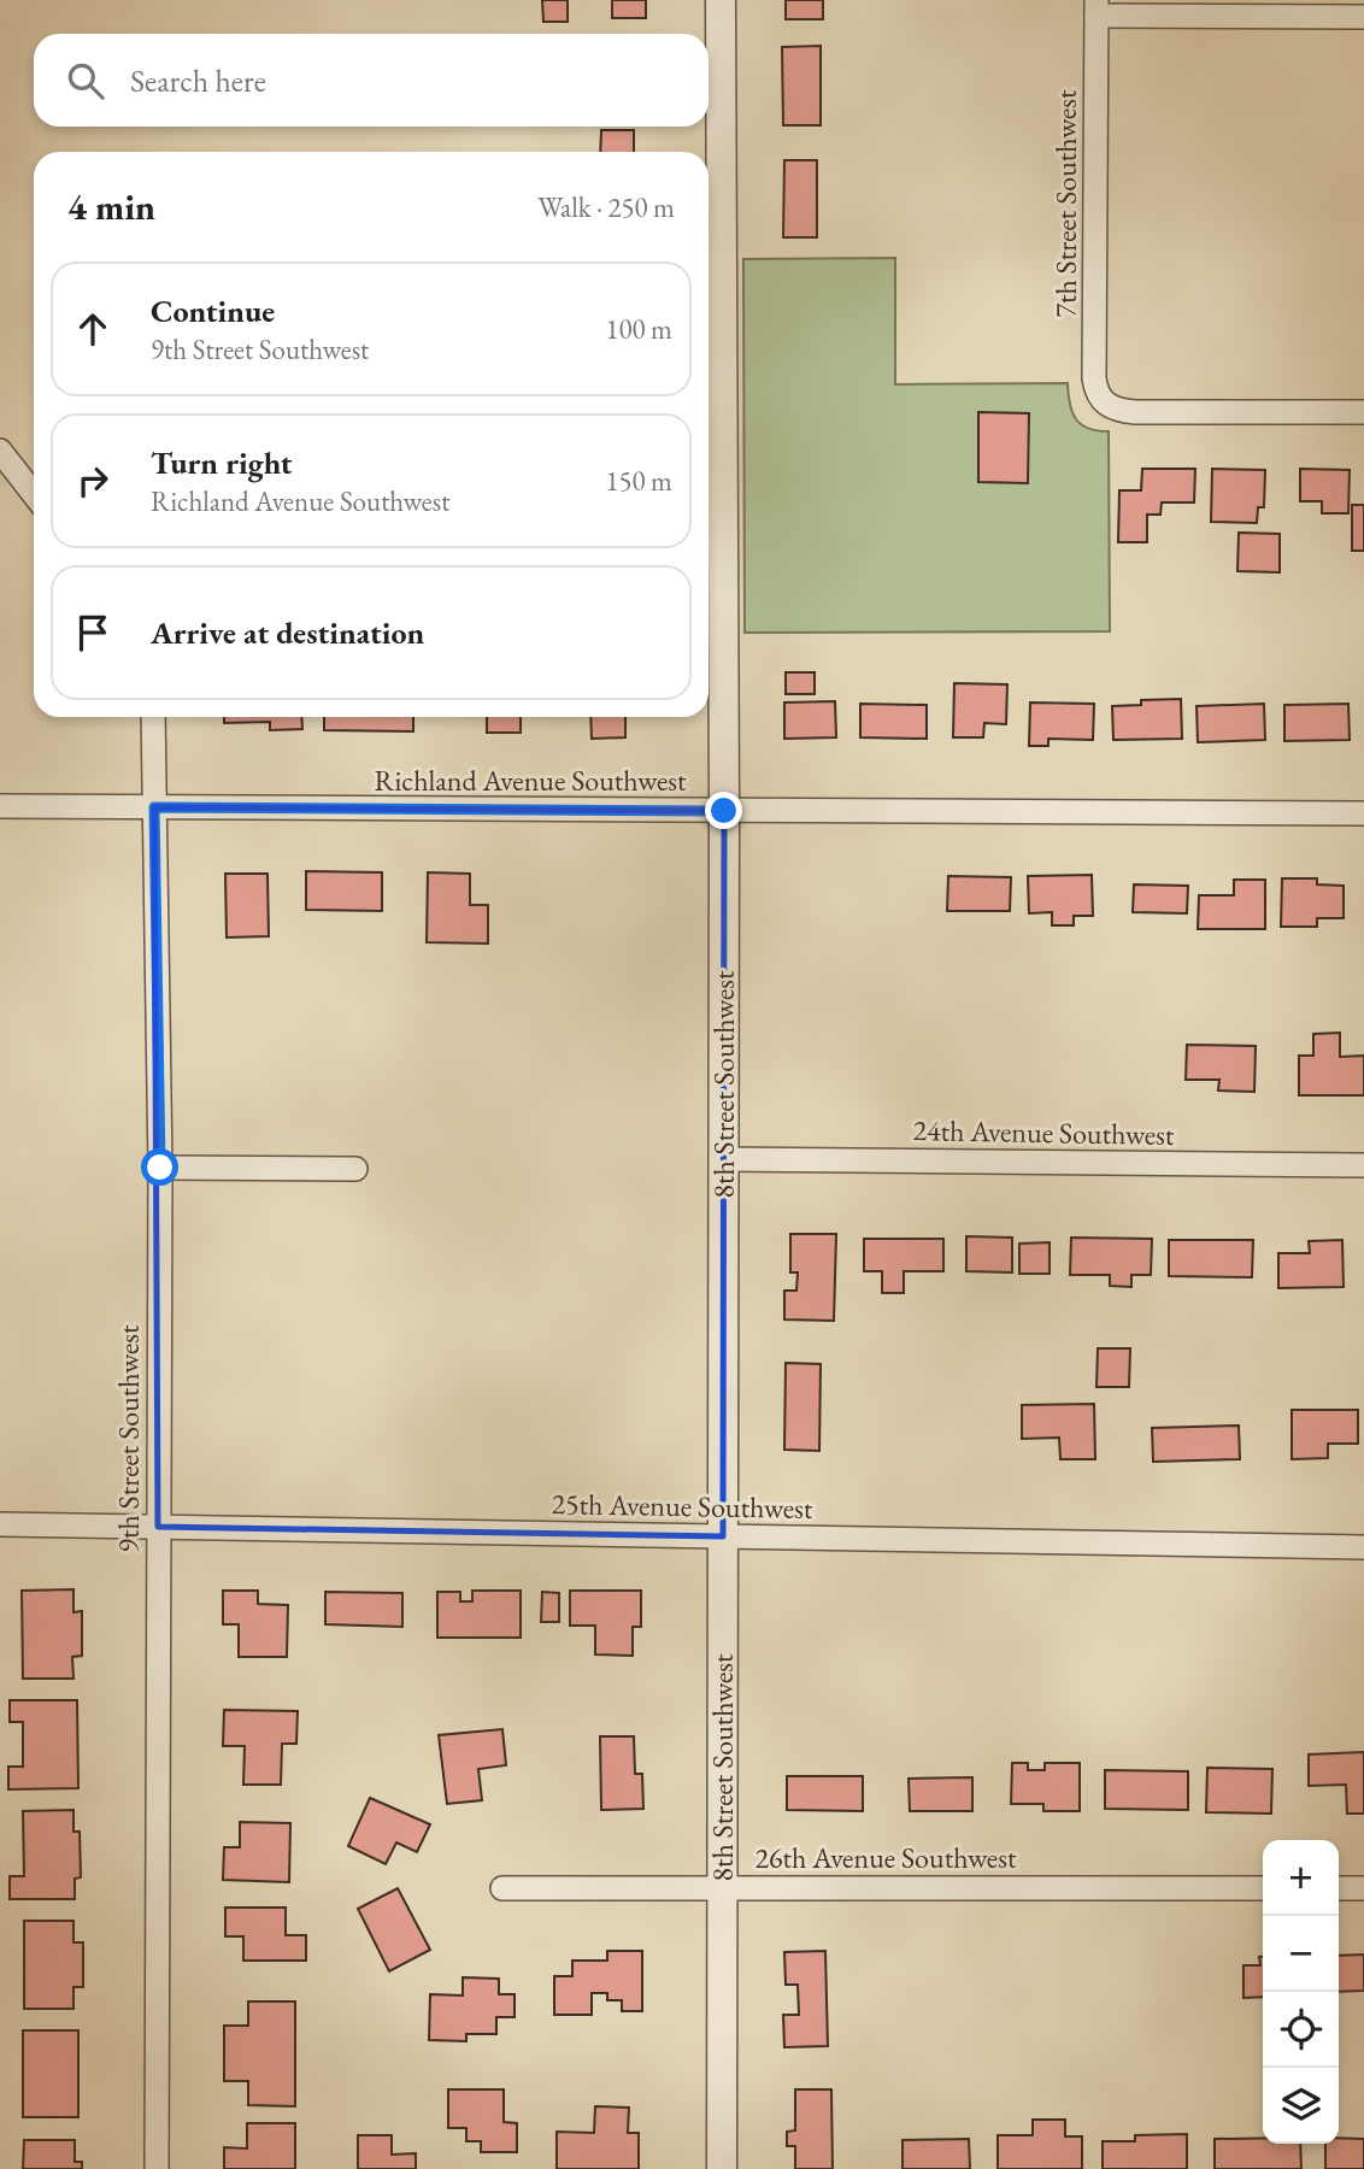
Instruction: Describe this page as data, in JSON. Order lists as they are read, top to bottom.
{
  "streets": {
    "street": [
      "7th Street Southwest",
      "Richland Avenue Southwest",
      "8th Street Southwest",
      "24th Avenue Southwest",
      "9th Street Southwest",
      "25th Avenue Southwest",
      "26th Avenue Southwest"
    ]
  },
  "crossings": [
    ["Richland Avenue Southwest", "8th Street Southwest"],
    ["Richland Avenue Southwest", "9th Street Southwest"],
    ["8th Street Southwest", "24th Avenue Southwest"],
    ["8th Street Southwest", "25th Avenue Southwest"],
    ["8th Street Southwest", "26th Avenue Southwest"],
    ["9th Street Southwest", "25th Avenue Southwest"]
  ],
  "page": {
    "search": "Search here",
    "heading": ["4 min", "Walk · 250 m"],
    "list": [
      ["Continue", "9th Street Southwest", "100 m"],
      ["Turn right", "Richland Avenue Southwest", "150 m"],
      "Arrive at destination"
    ],
    "map_buttons": ["+", "−"]
  }
}
